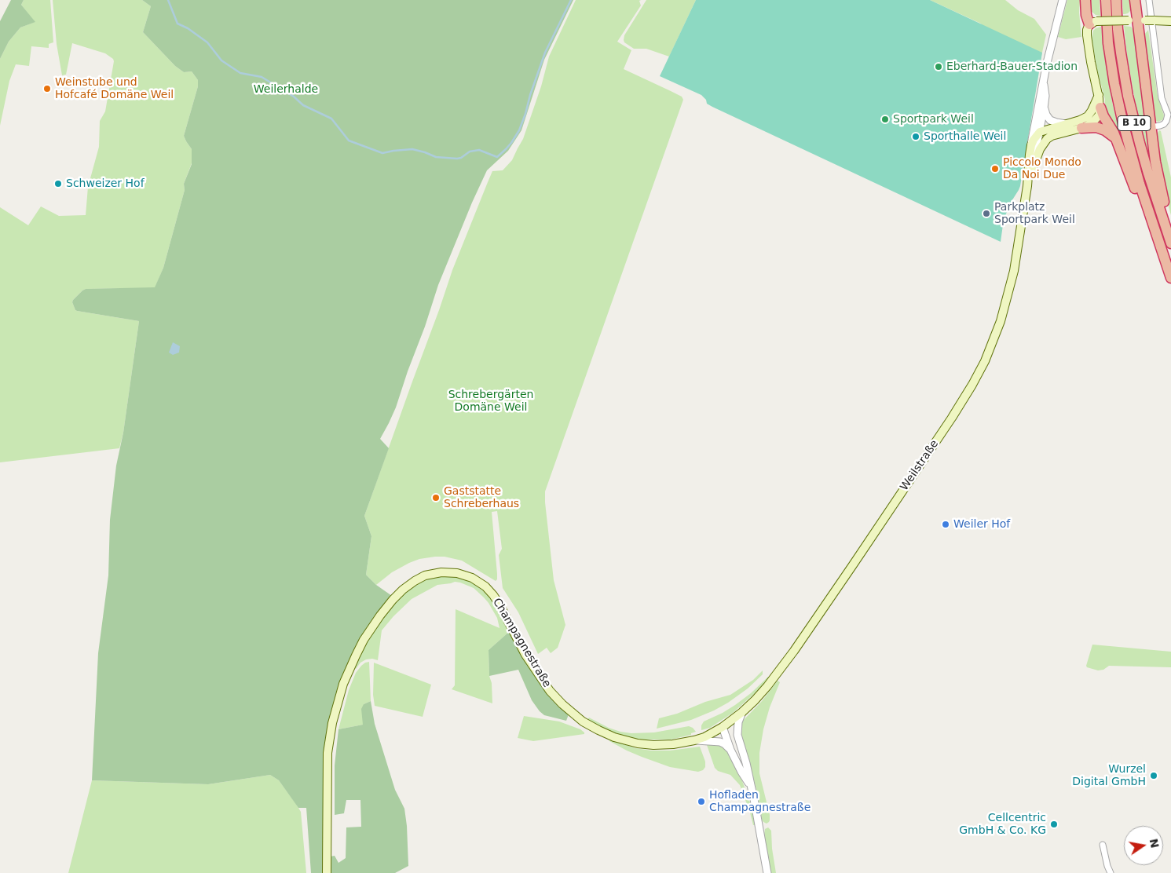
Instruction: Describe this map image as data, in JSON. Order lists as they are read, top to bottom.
{
  "streets": {
    "highway": ["B 10"],
    "main road": ["Weilstraße", "Champagnestraße"]
  },
  "crossings": [
    ["Weilstraße", "Champagnestraße"]
  ],
  "parks": ["Weilerhalde", "Schrebergärten Domäne Weil"],
  "places": [
    "Eberhard-Bauer-Stadion",
    "Weinstube und Hofcafé Domäne Weil",
    "Sportpark Weil",
    "Sporthalle Weil",
    "Piccolo Mondo Da Noi Due",
    "Schweizer Hof",
    "Parkplatz Sportpark Weil",
    "Gaststatte Schreberhaus",
    "Weiler Hof",
    "Wurzel Digital GmbH",
    "Hofladen Champagnestraße",
    "Cellcentric GmbH & Co. KG"
  ],
  "north": "right"
}
